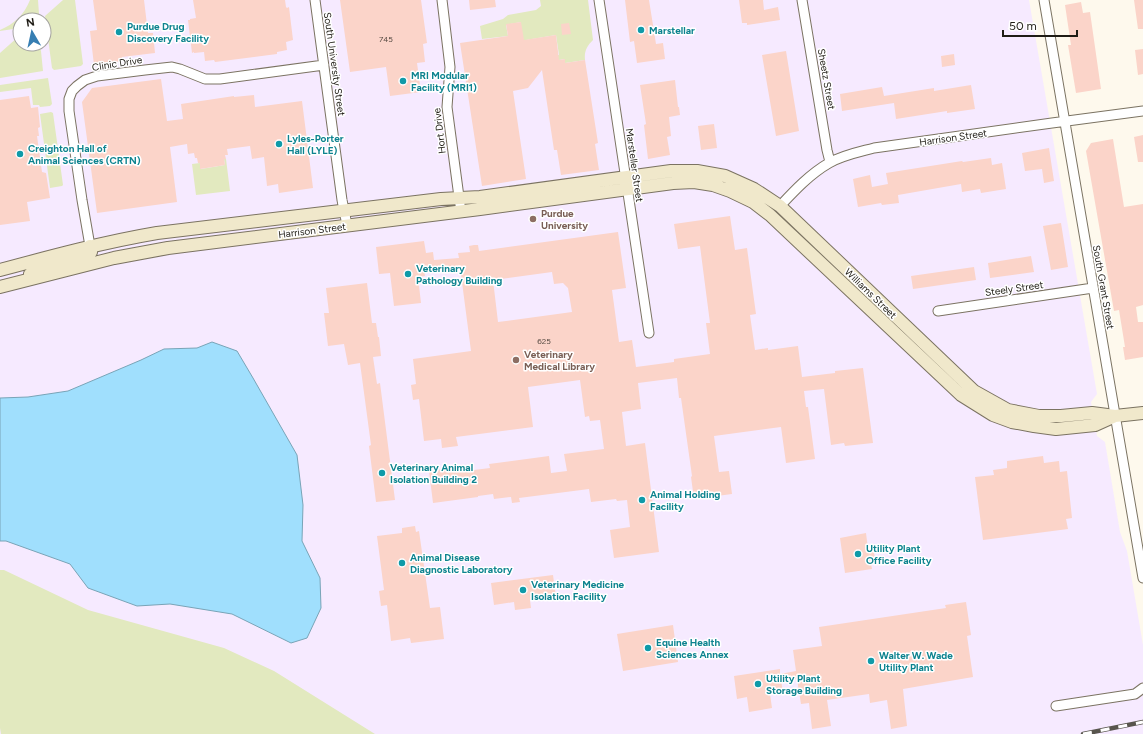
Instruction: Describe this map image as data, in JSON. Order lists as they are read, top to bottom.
{
  "streets": {
    "main road": ["Harrison Street", "Williams Street"],
    "street": [
      "Clinic Drive",
      "South University Street",
      "Sheetz Street",
      "Hort Drive",
      "Marsteller Street",
      "South Grant Street",
      "Steely Street"
    ]
  },
  "crossings": [
    ["Clinic Drive", "South University Street"],
    ["Clinic Drive", "Harrison Street"],
    ["South University Street", "Harrison Street"],
    ["Sheetz Street", "Harrison Street"],
    ["Hort Drive", "Harrison Street"],
    ["Harrison Street", "Marsteller Street"],
    ["Harrison Street", "South Grant Street"],
    ["Harrison Street", "Williams Street"],
    ["Marsteller Street", "Williams Street"],
    ["South Grant Street", "Steely Street"],
    ["South Grant Street", "Williams Street"]
  ],
  "places": [
    "Marstellar",
    "Purdue Drug Discovery Facility",
    "MRI Modular Facility (MRI1)",
    "Lyles-Porter Hall (LYLE)",
    "Creighton Hall of Animal Sciences (CRTN)",
    "Purdue University",
    "Veterinary Pathology Building",
    "Veterinary Medical Library",
    "Veterinary Animal Isolation Building 2",
    "Animal Holding Facility",
    "Utility Plant Office Facility",
    "Animal Disease Diagnostic Laboratory",
    "Veterinary Medicine Isolation Facility",
    "Equine Health Sciences Annex",
    "Walter W. Wade Utility Plant",
    "Utility Plant Storage Building"
  ],
  "house_numbers": ["745", "625"],
  "scale_bar": "50 m",
  "north": "top"
}
